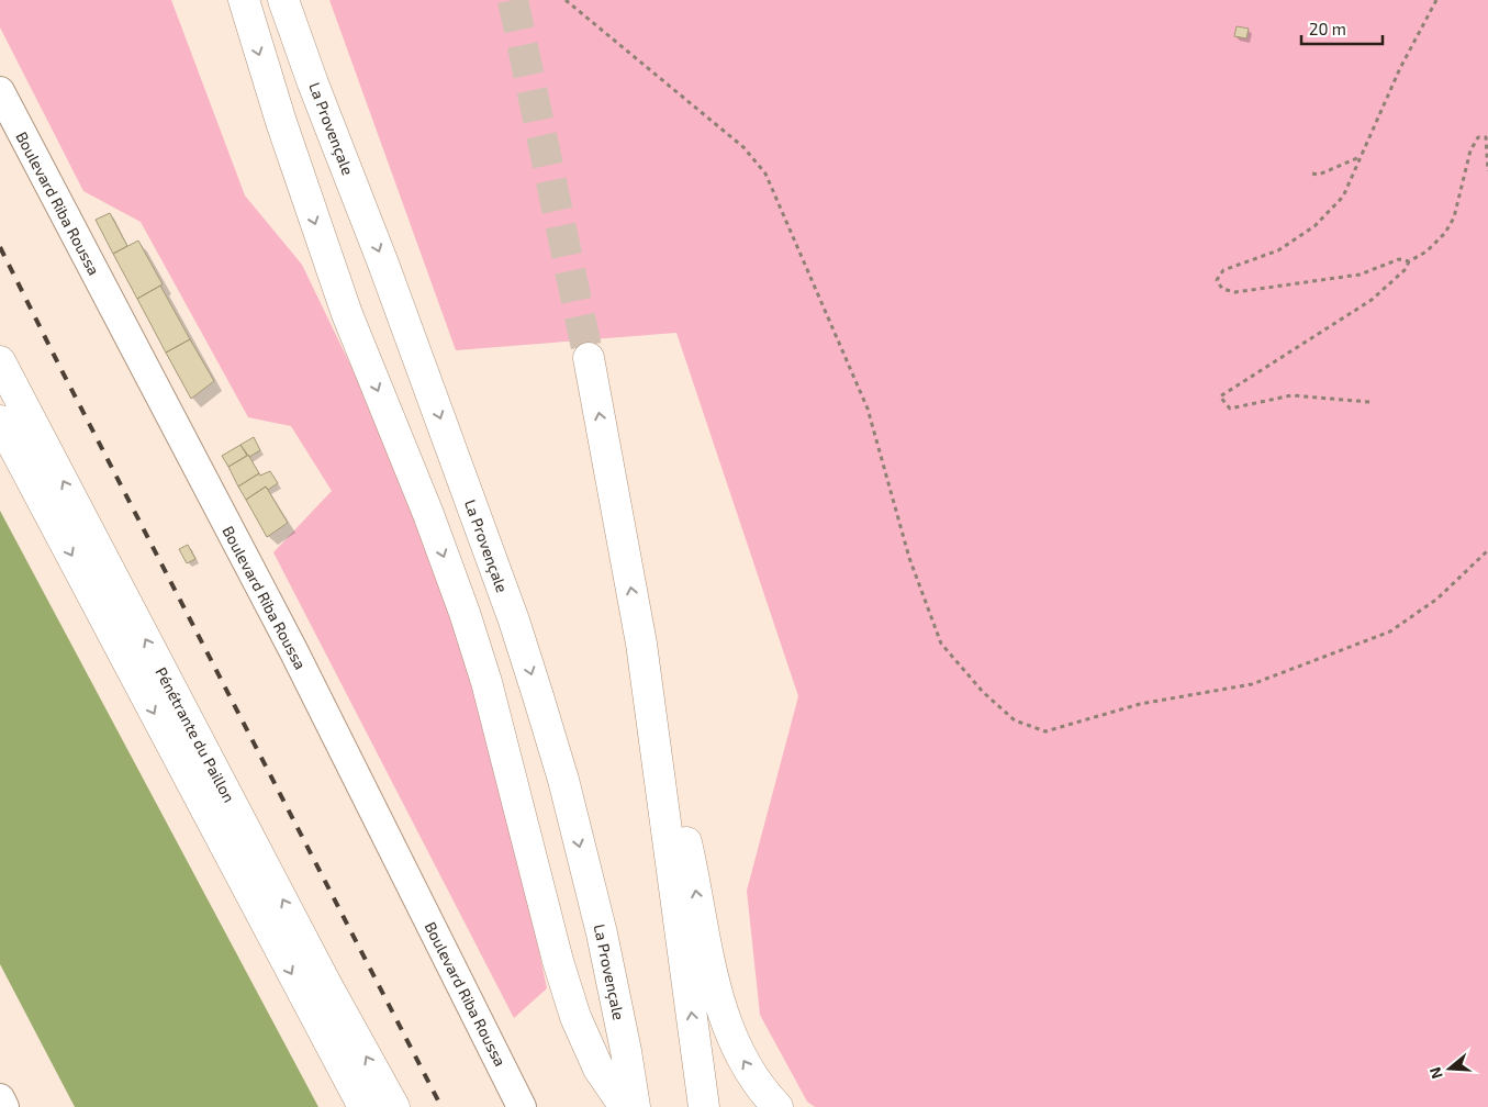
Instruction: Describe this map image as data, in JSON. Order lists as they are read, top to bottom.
{
  "streets": {
    "main road": ["La Provençale", "Pénétrante du Paillon"],
    "street": ["Boulevard Riba Roussa"]
  },
  "scale_bar": "20 m",
  "north": "left"
}
